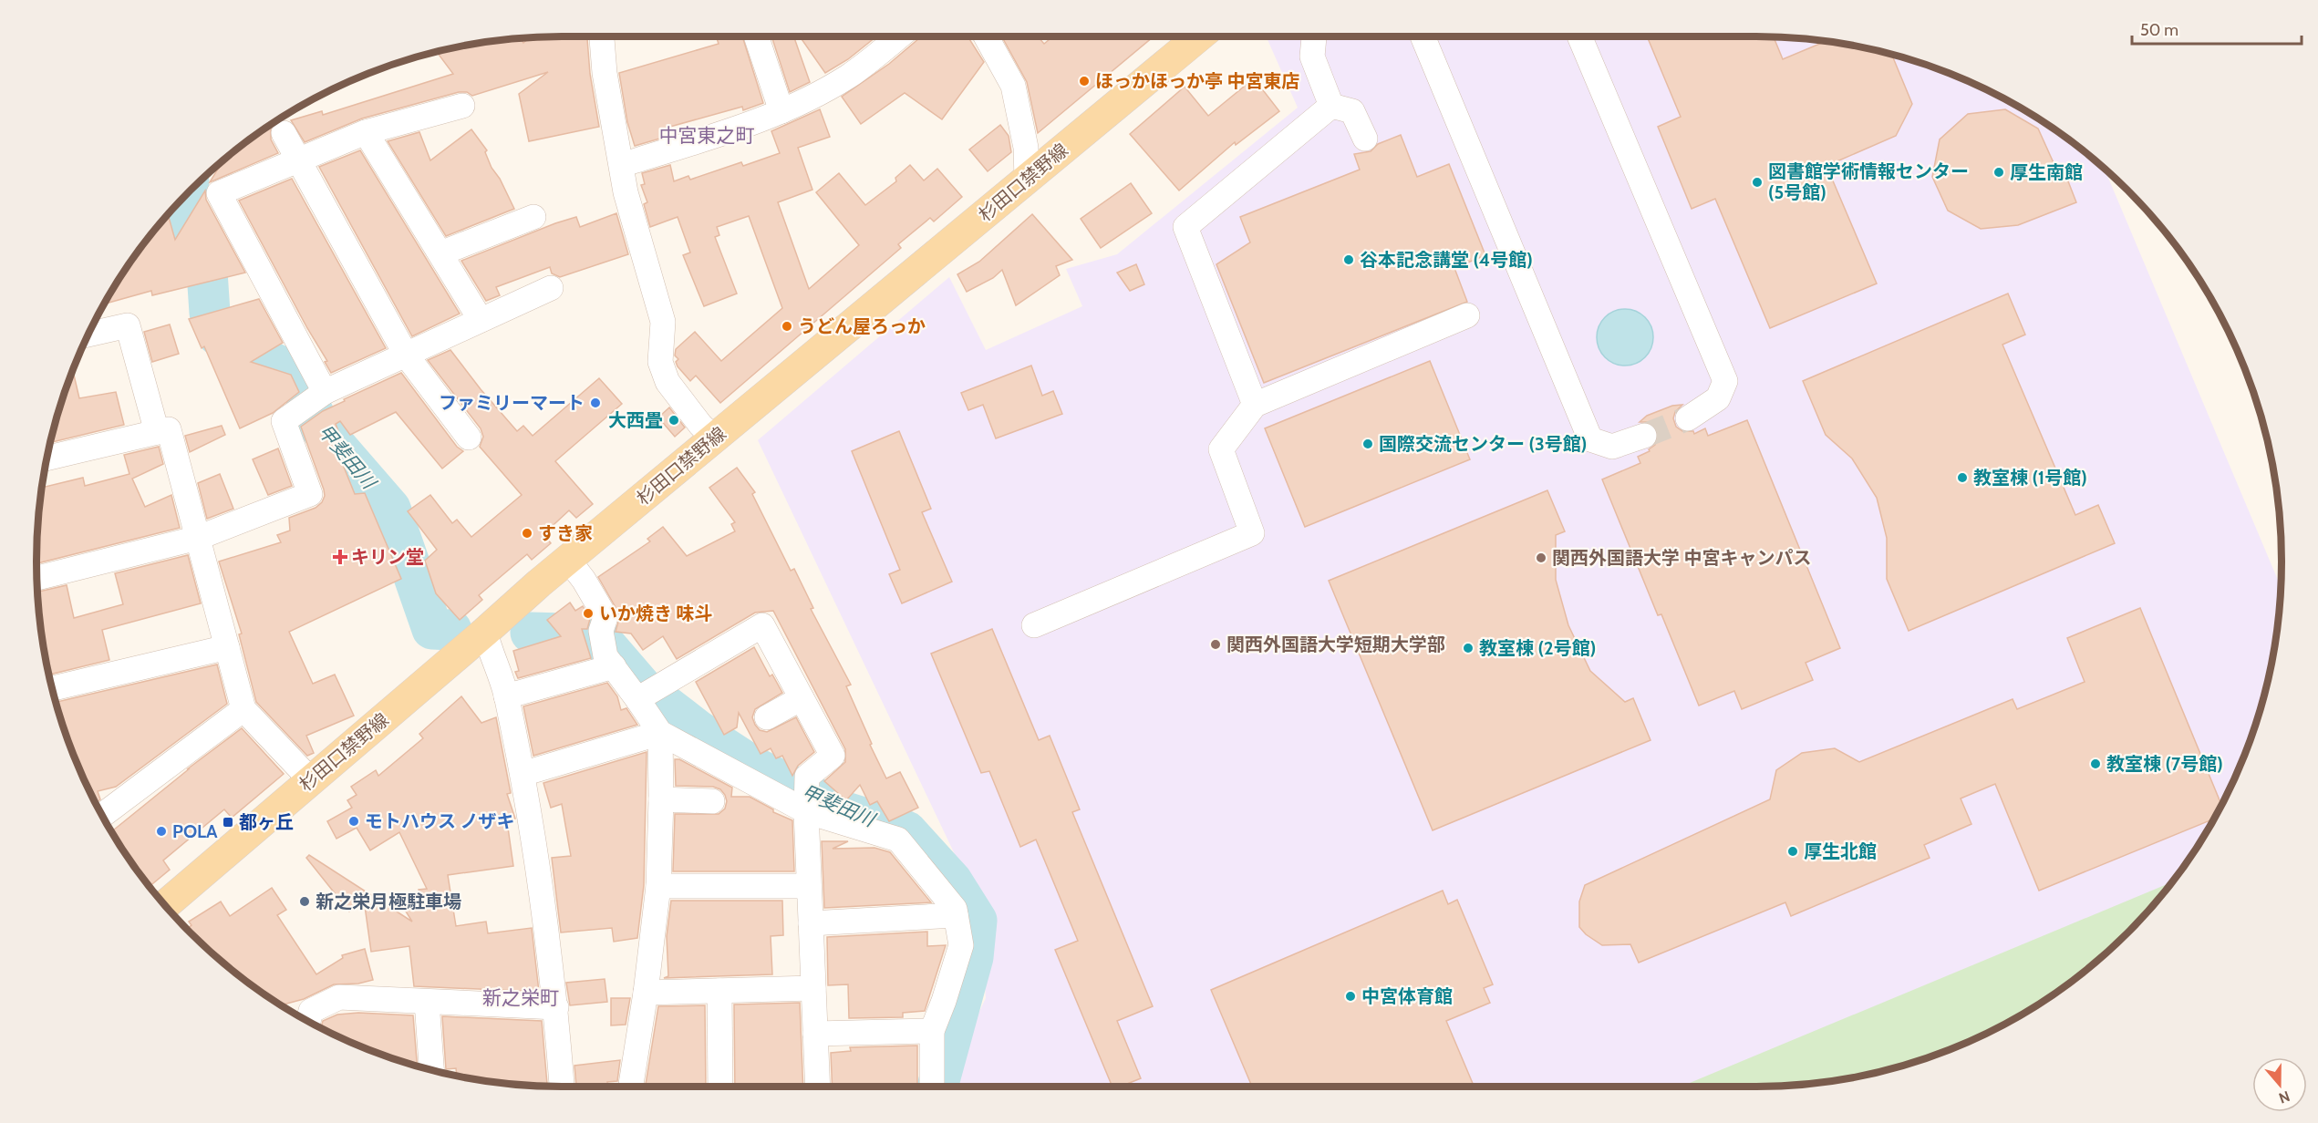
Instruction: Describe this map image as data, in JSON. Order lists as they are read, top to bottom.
{
  "streets": {
    "main road": ["杉田口禁野線"]
  },
  "districts": ["中宮東之町", "新之栄町"],
  "water": ["甲斐田川"],
  "places": {
    "other": [
      "ほっかほっか亭 中宮東店",
      "厚生南館",
      "図書館学術情報センター (5号館)",
      "谷本記念講堂 (4号館)",
      "うどん屋ろっか",
      "ファミリーマート",
      "大西畳",
      "国際交流センター (3号館)",
      "教室棟 (1号館)",
      "すき家",
      "関西外国語大学 中宮キャンパス",
      "いか焼き 味斗",
      "関西外国語大学短期大学部",
      "教室棟 (2号館)",
      "教室棟 (7号館)",
      "モトハウス ノザキ",
      "POLA",
      "厚生北館",
      "新之栄月極駐車場",
      "中宮体育館"
    ],
    "health": ["キリン堂"],
    "transit": ["都ヶ丘"]
  },
  "scale_bar": "50 m",
  "north": "bottom"
}
